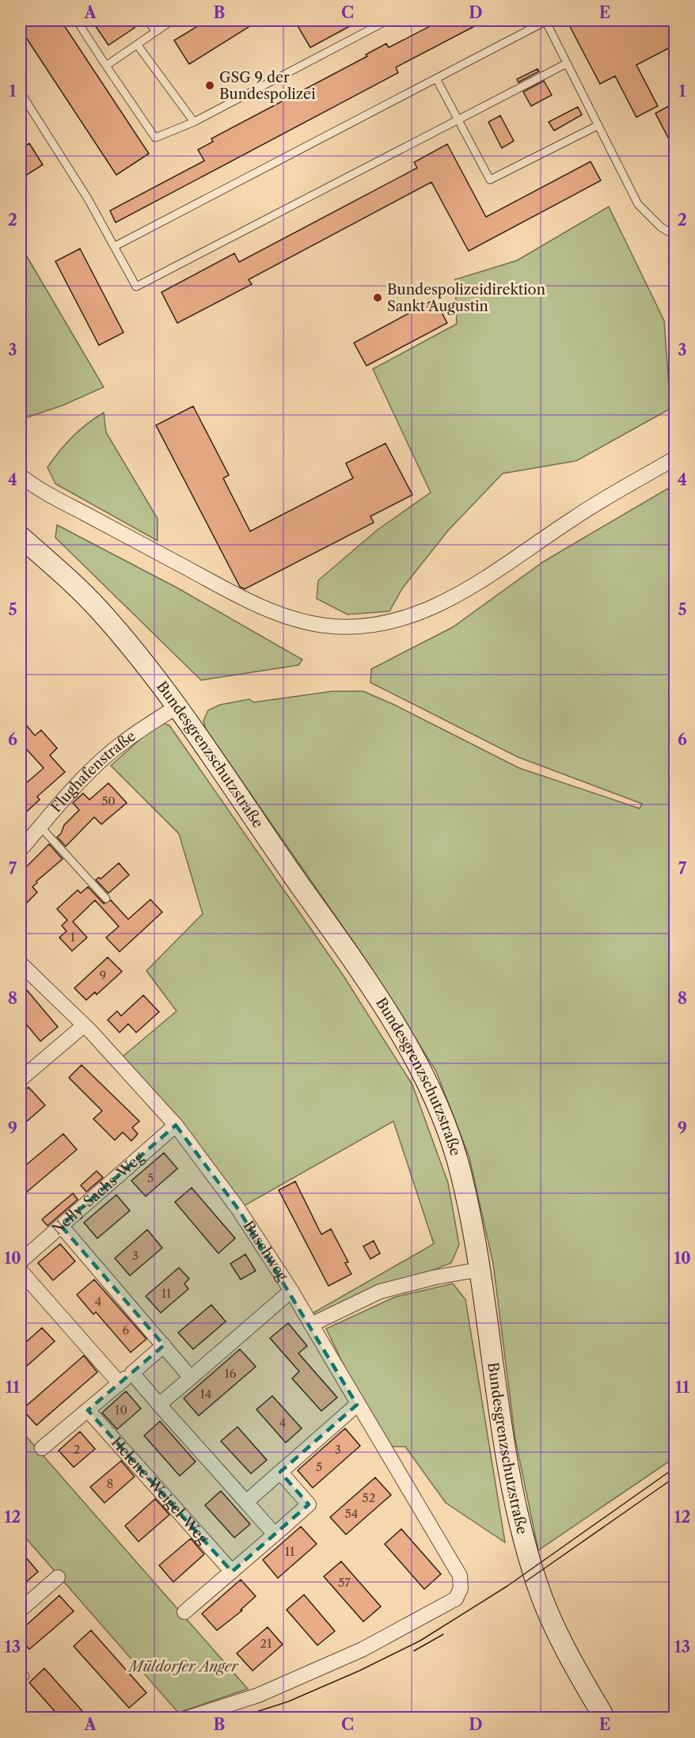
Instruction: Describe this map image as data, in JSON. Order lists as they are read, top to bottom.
{
  "streets": {
    "street": [
      "Bundesgrenzschutzstraße",
      "Flughafenstraße",
      "Nelly-Sachs-Weg",
      "Buschweg",
      "Helene-Weigel-Weg"
    ]
  },
  "crossings": [
    ["Bundesgrenzschutzstraße", "Flughafenstraße"],
    ["Nelly-Sachs-Weg", "Buschweg"]
  ],
  "parks": ["Müldorfer Anger"],
  "places": ["GSG 9 der Bundespolizei", "Bundespolizeidirektion Sankt Augustin"],
  "house_numbers": [
    "50",
    "1",
    "9",
    "5",
    "3",
    "11",
    "4",
    "6",
    "16",
    "14",
    "10",
    "4",
    "2",
    "3",
    "5",
    "8",
    "52",
    "54",
    "11",
    "57",
    "21"
  ],
  "grid": {
    "columns": [
      "A",
      "B",
      "C",
      "D",
      "E"
    ],
    "rows": [
      "1",
      "2",
      "3",
      "4",
      "5",
      "6",
      "7",
      "8",
      "9",
      "10",
      "11",
      "12",
      "13"
    ]
  }
}
